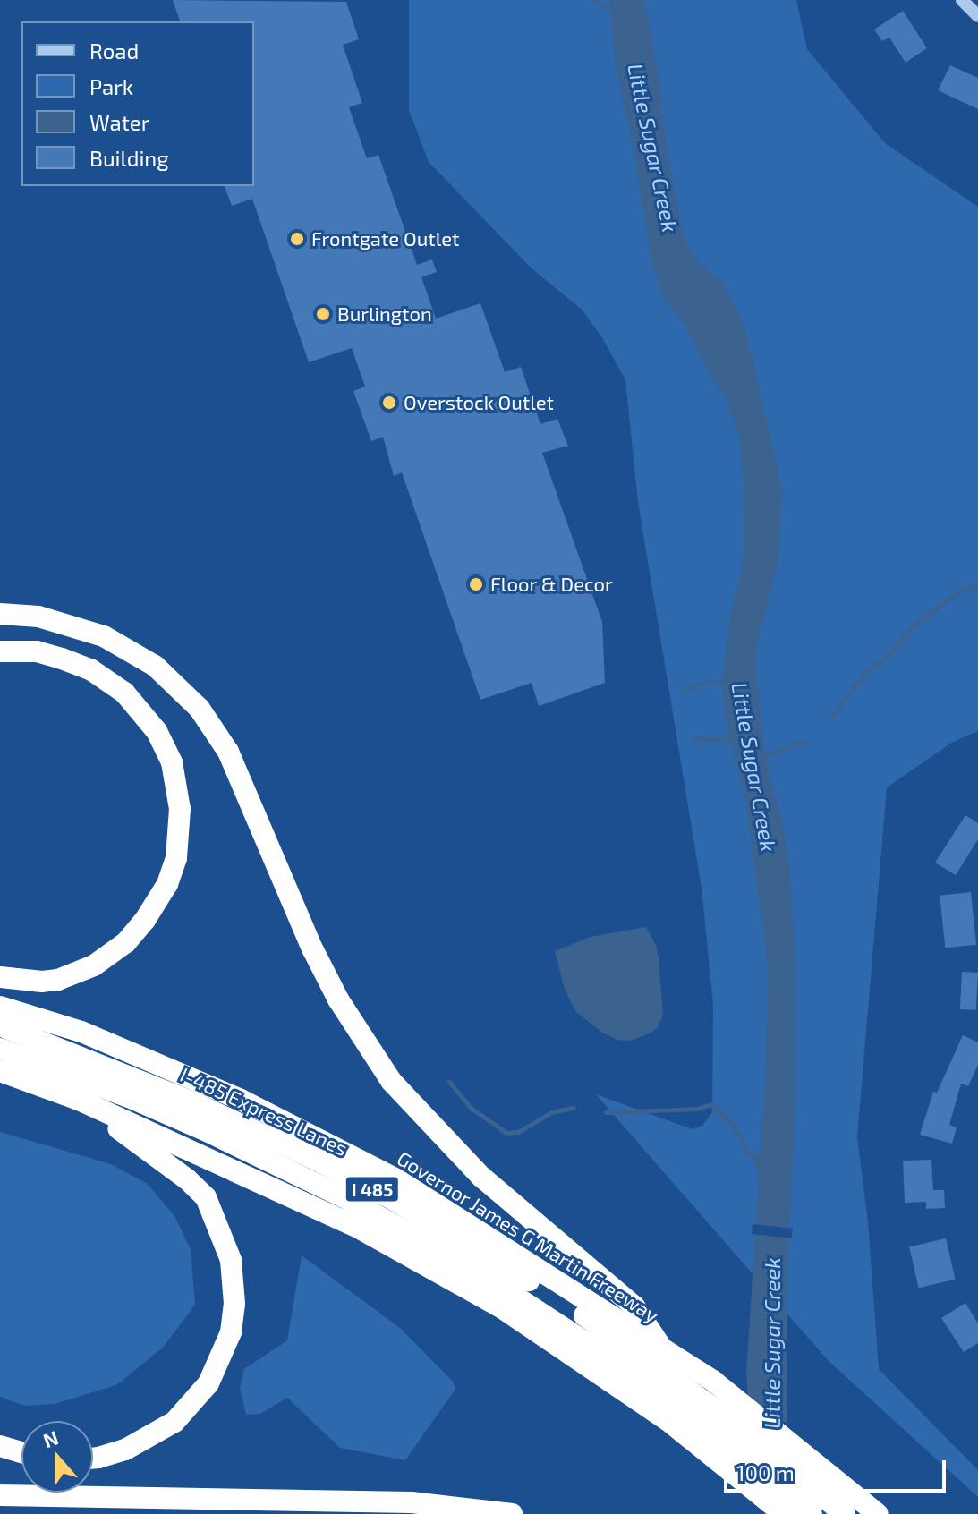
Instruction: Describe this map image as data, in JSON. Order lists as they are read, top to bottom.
{
  "streets": {
    "highway": ["I-485 Express Lanes", "I 485", "Governor James G Martin Freeway"]
  },
  "water": ["Little Sugar Creek"],
  "places": [
    "Frontgate Outlet",
    "Burlington",
    "Overstock Outlet",
    "Floor & Decor"
  ],
  "legend": [
    "Road",
    "Park",
    "Water",
    "Building"
  ],
  "scale_bar": "100 m",
  "north": "top"
}
